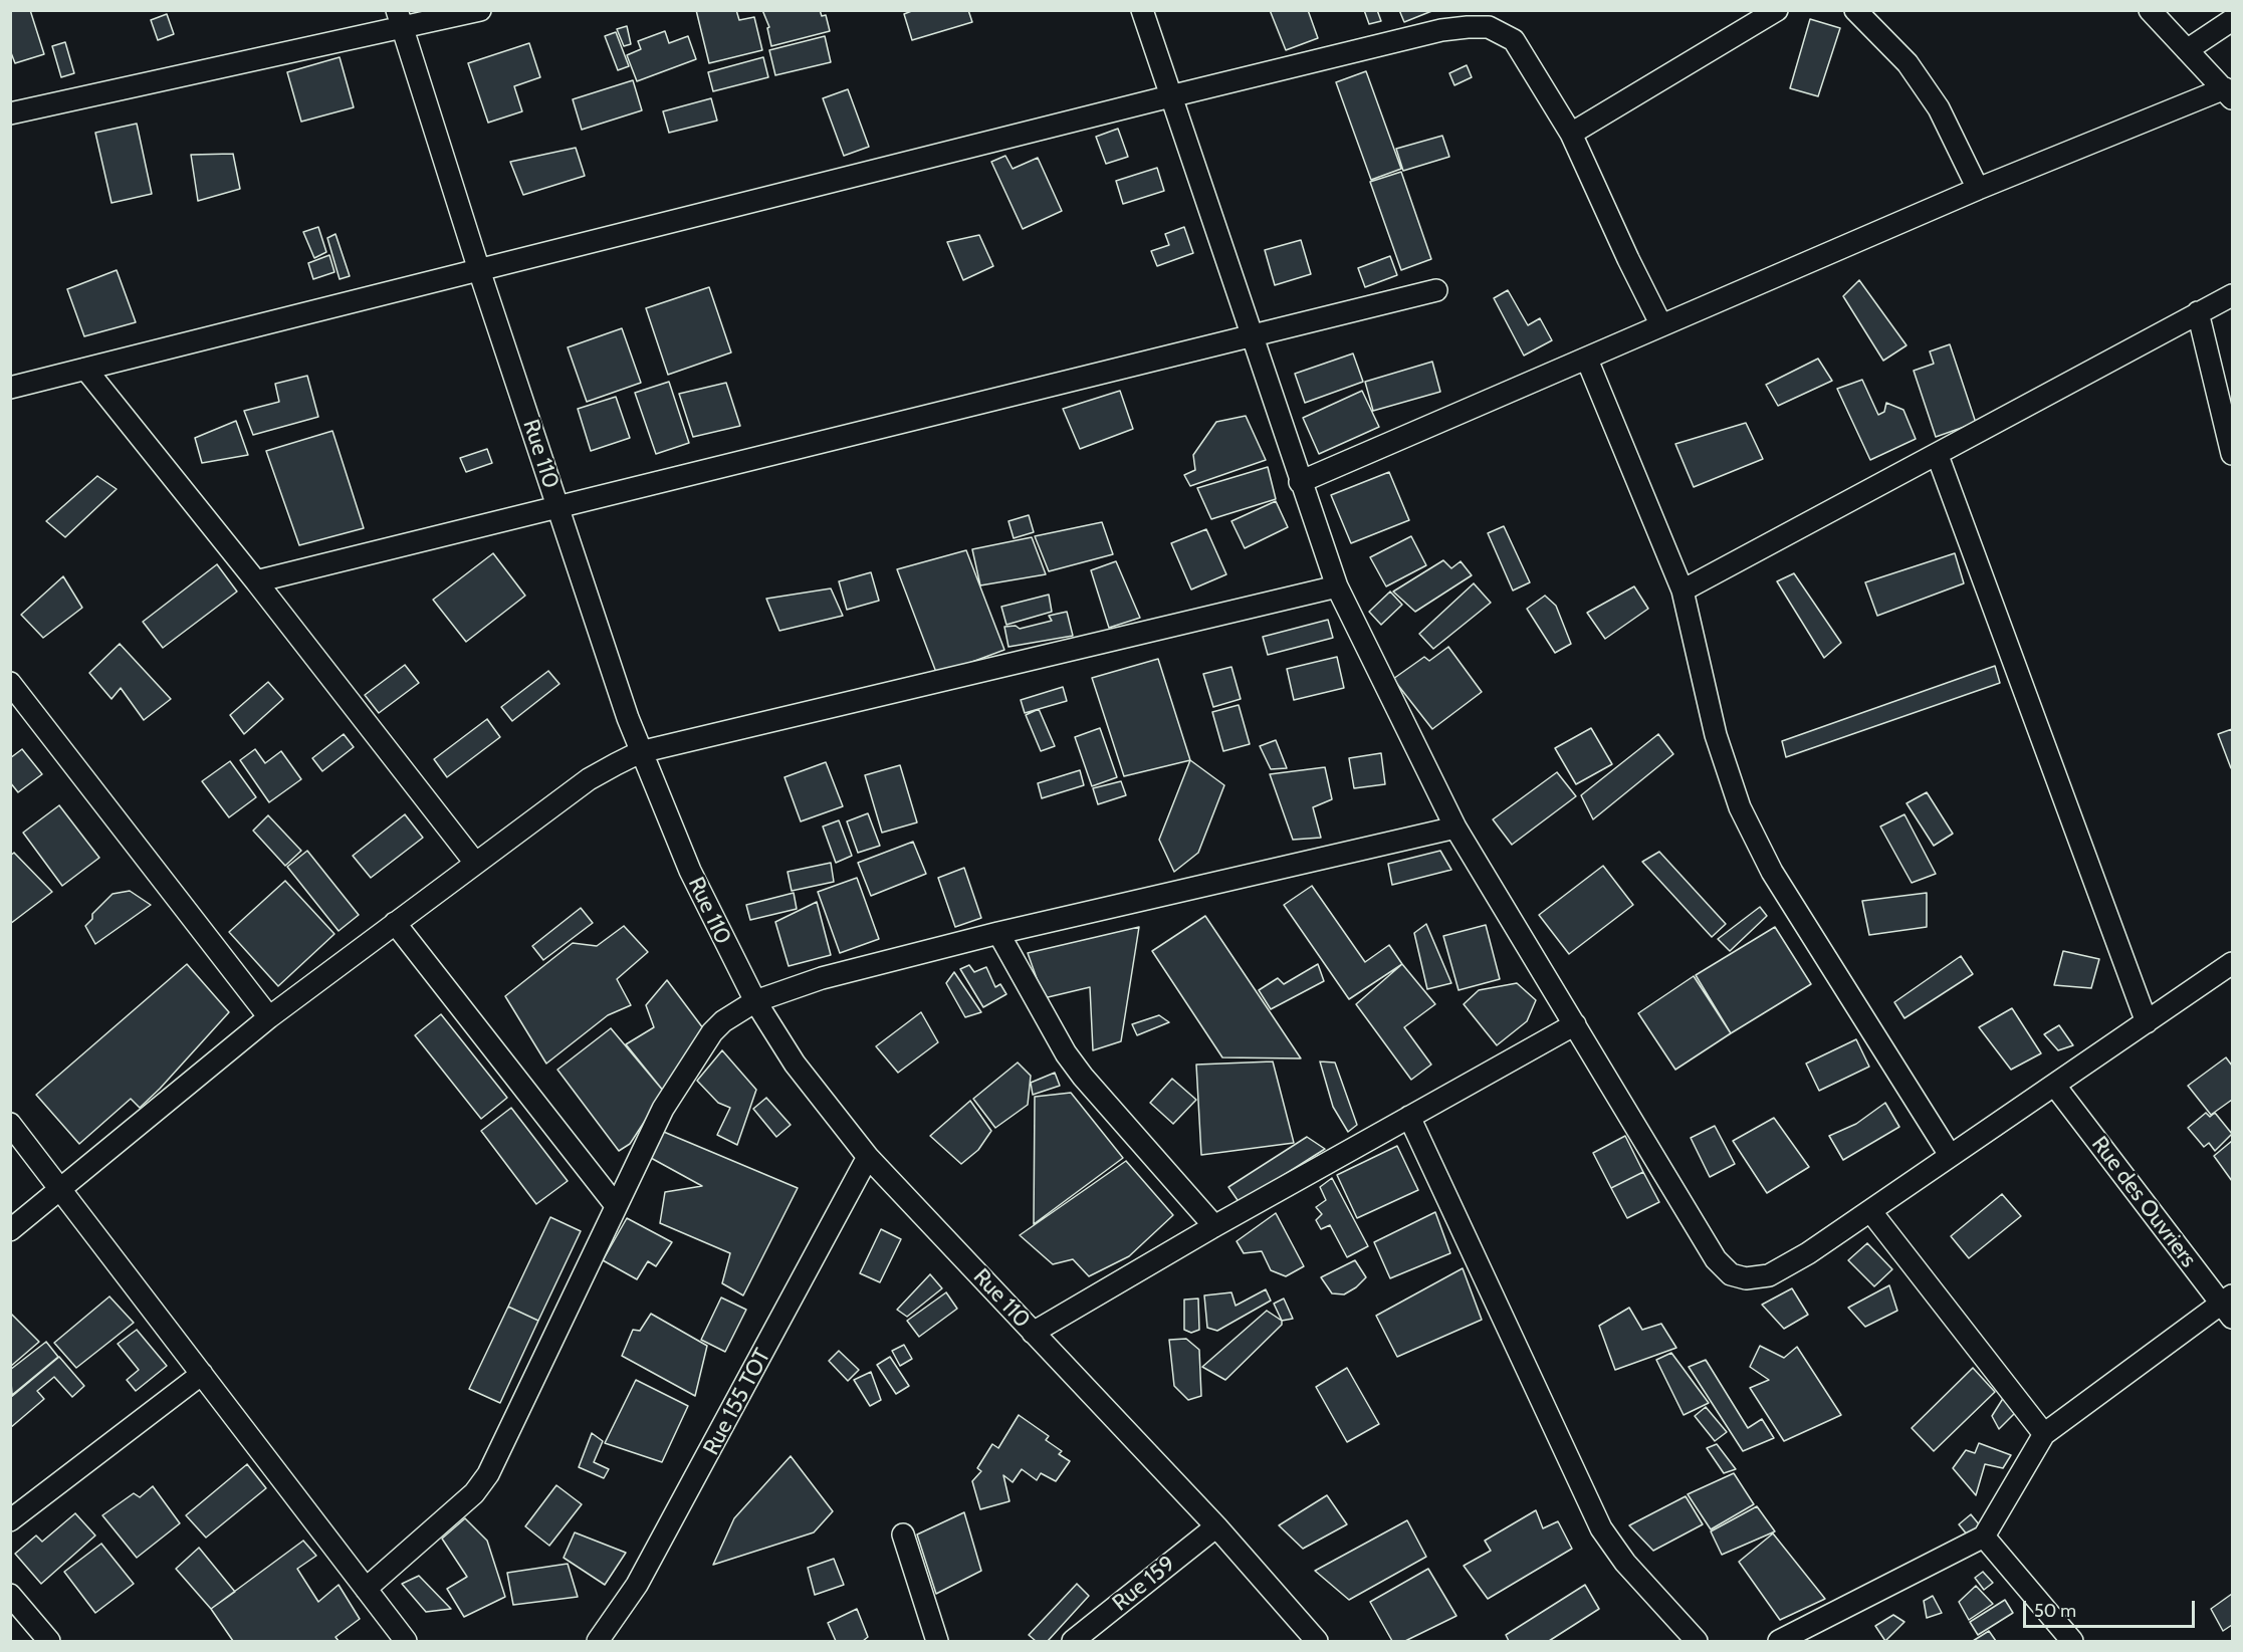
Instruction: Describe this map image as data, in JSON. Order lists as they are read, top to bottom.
{
  "streets": {
    "street": [
      "Rue 110",
      "Rue des Ouvriers",
      "Rue 155 TOT",
      "Rue 159"
    ]
  },
  "crossings": [
    ["Rue 110", "Rue 155 TOT"],
    ["Rue 110", "Rue 159"]
  ],
  "scale_bar": "50 m"
}
